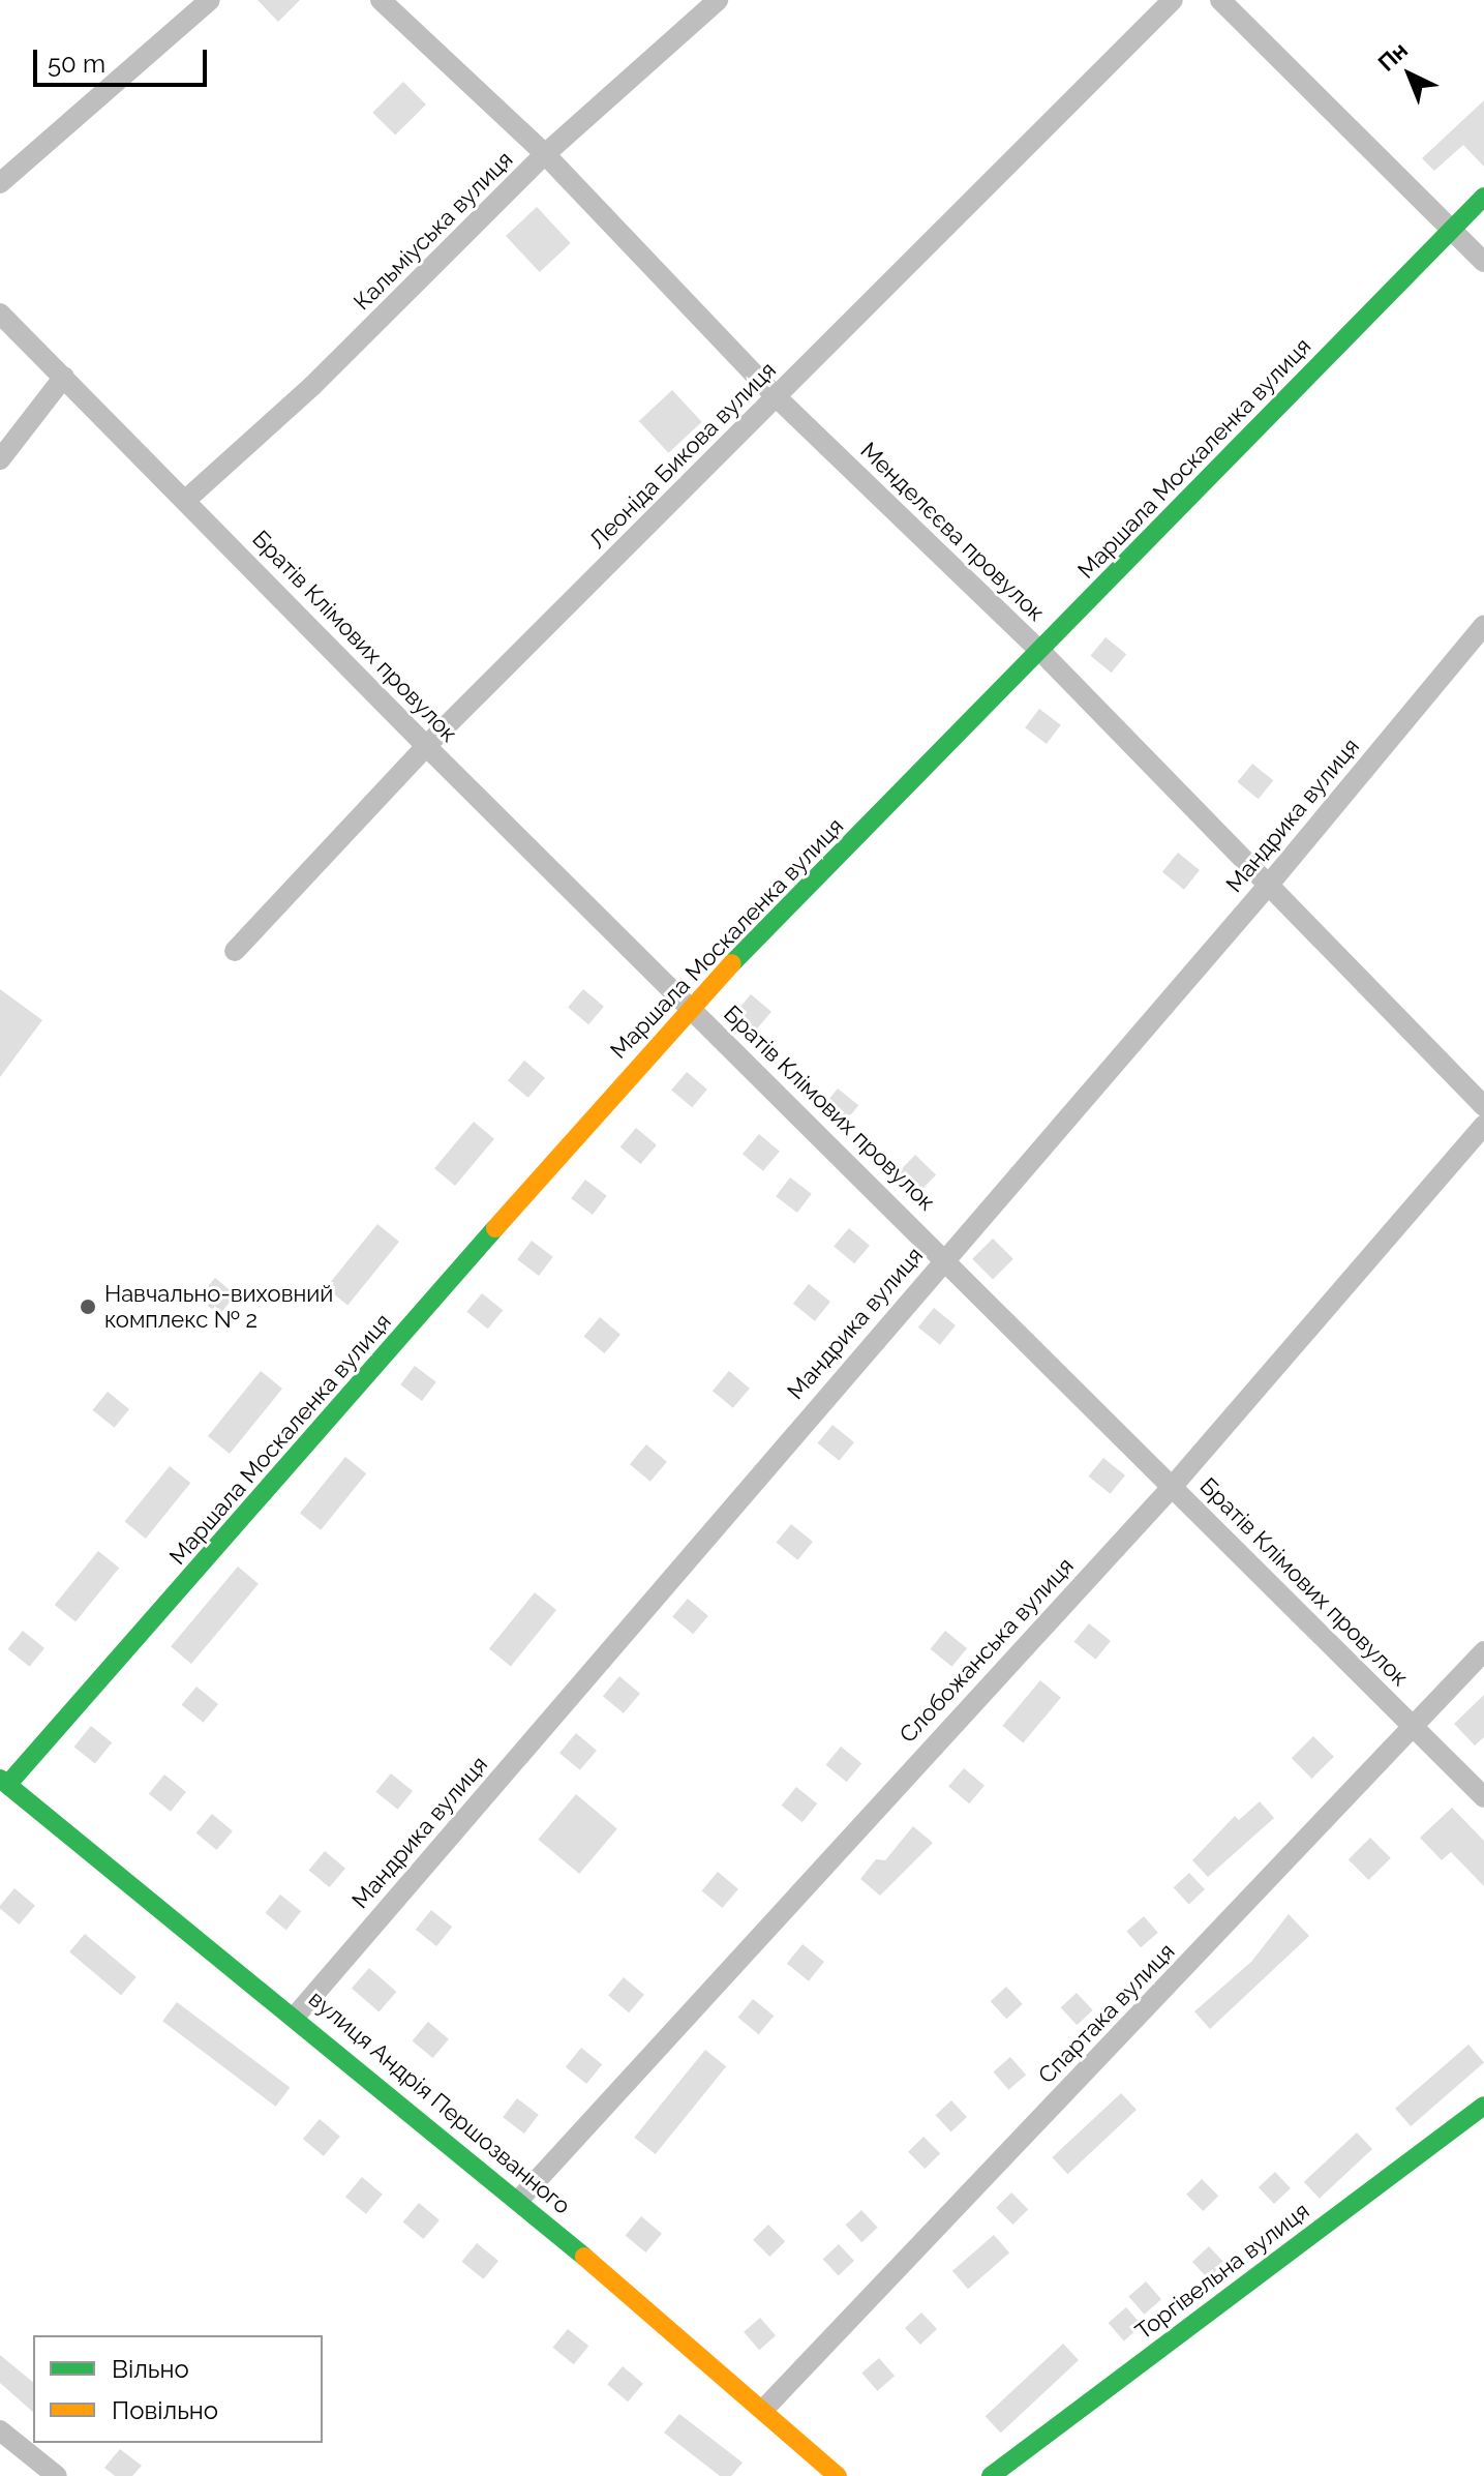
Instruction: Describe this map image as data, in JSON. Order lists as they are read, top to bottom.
{
  "streets": {
    "street": [
      "Кальміуська вулиця",
      "Леоніда Бикова вулиця",
      "Маршала Москаленка вулиця",
      "Менделєєва провулок",
      "Братів Клімових провулок",
      "Мандрика вулиця",
      "Слобожанська вулиця",
      "Спартака вулиця",
      "вулиця Андрія Першозванного",
      "Торгівельна вулиця"
    ]
  },
  "crossings": [
    ["Кальміуська вулиця", "Менделєєва провулок"],
    ["Кальміуська вулиця", "Братів Клімових провулок"],
    ["Леоніда Бикова вулиця", "Менделєєва провулок"],
    ["Леоніда Бикова вулиця", "Братів Клімових провулок"],
    ["Маршала Москаленка вулиця", "Менделєєва провулок"],
    ["Маршала Москаленка вулиця", "Братів Клімових провулок"],
    ["Маршала Москаленка вулиця", "вулиця Андрія Першозванного"],
    ["Менделєєва провулок", "Мандрика вулиця"],
    ["Братів Клімових провулок", "Мандрика вулиця"],
    ["Братів Клімових провулок", "Слобожанська вулиця"],
    ["Братів Клімових провулок", "Спартака вулиця"],
    ["Мандрика вулиця", "вулиця Андрія Першозванного"],
    ["Слобожанська вулиця", "вулиця Андрія Першозванного"],
    ["Спартака вулиця", "вулиця Андрія Першозванного"]
  ],
  "places": ["Навчально-виховний комплекс № 2"],
  "legend": ["Вільно", "Повільно"],
  "scale_bar": "50 m",
  "north": "top left"
}
